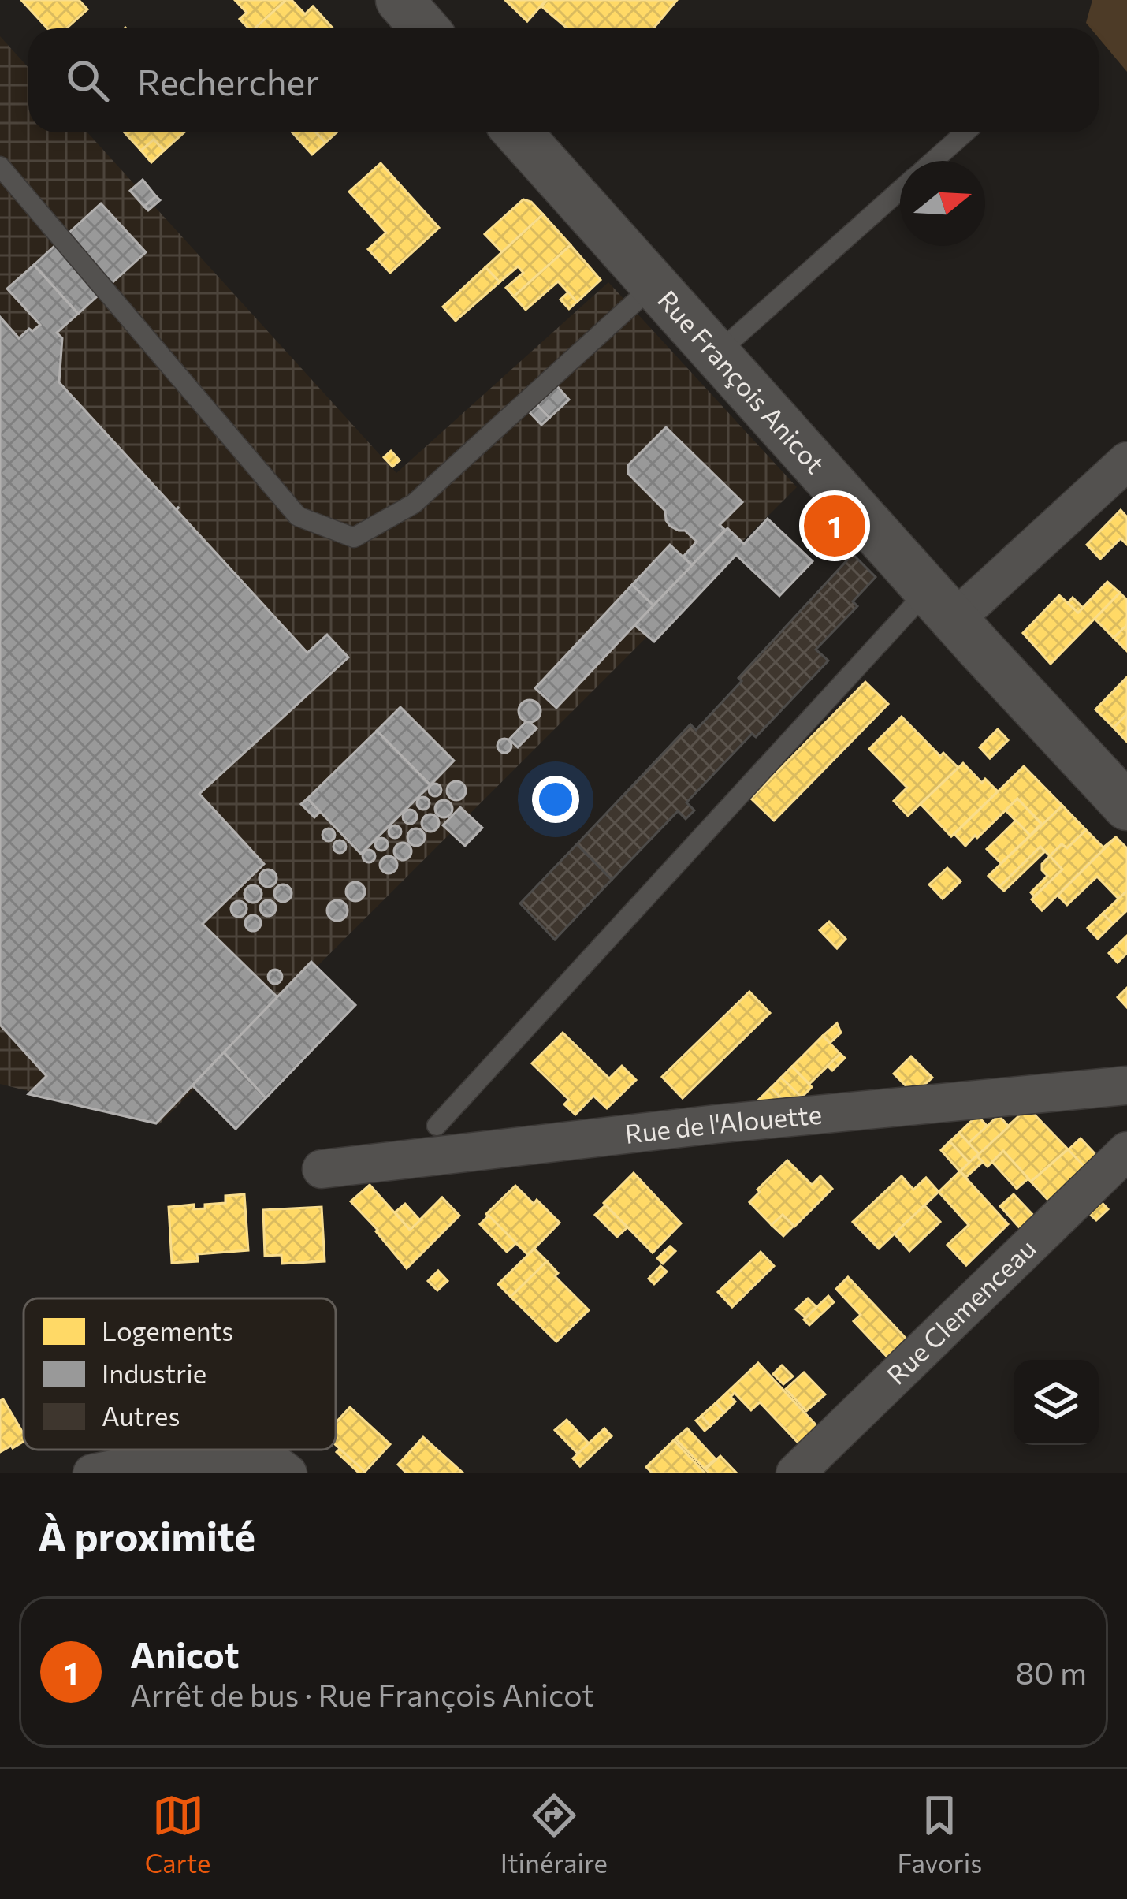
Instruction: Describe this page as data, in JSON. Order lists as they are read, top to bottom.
{
  "streets": {
    "street": ["Rue François Anicot", "Rue de l'Alouette", "Rue Clemenceau"]
  },
  "legend": ["Logements", "Industrie", "Autres"],
  "north": "right",
  "page": {
    "search": "Rechercher",
    "pins": "1",
    "heading": "À proximité",
    "list": [
      {
        "mark": "1",
        "name": "Anicot",
        "note": "Arrêt de bus · Rue François Anicot",
        "value": "80 m"
      }
    ],
    "nav": ["Carte", "Itinéraire", "Favoris"]
  }
}
